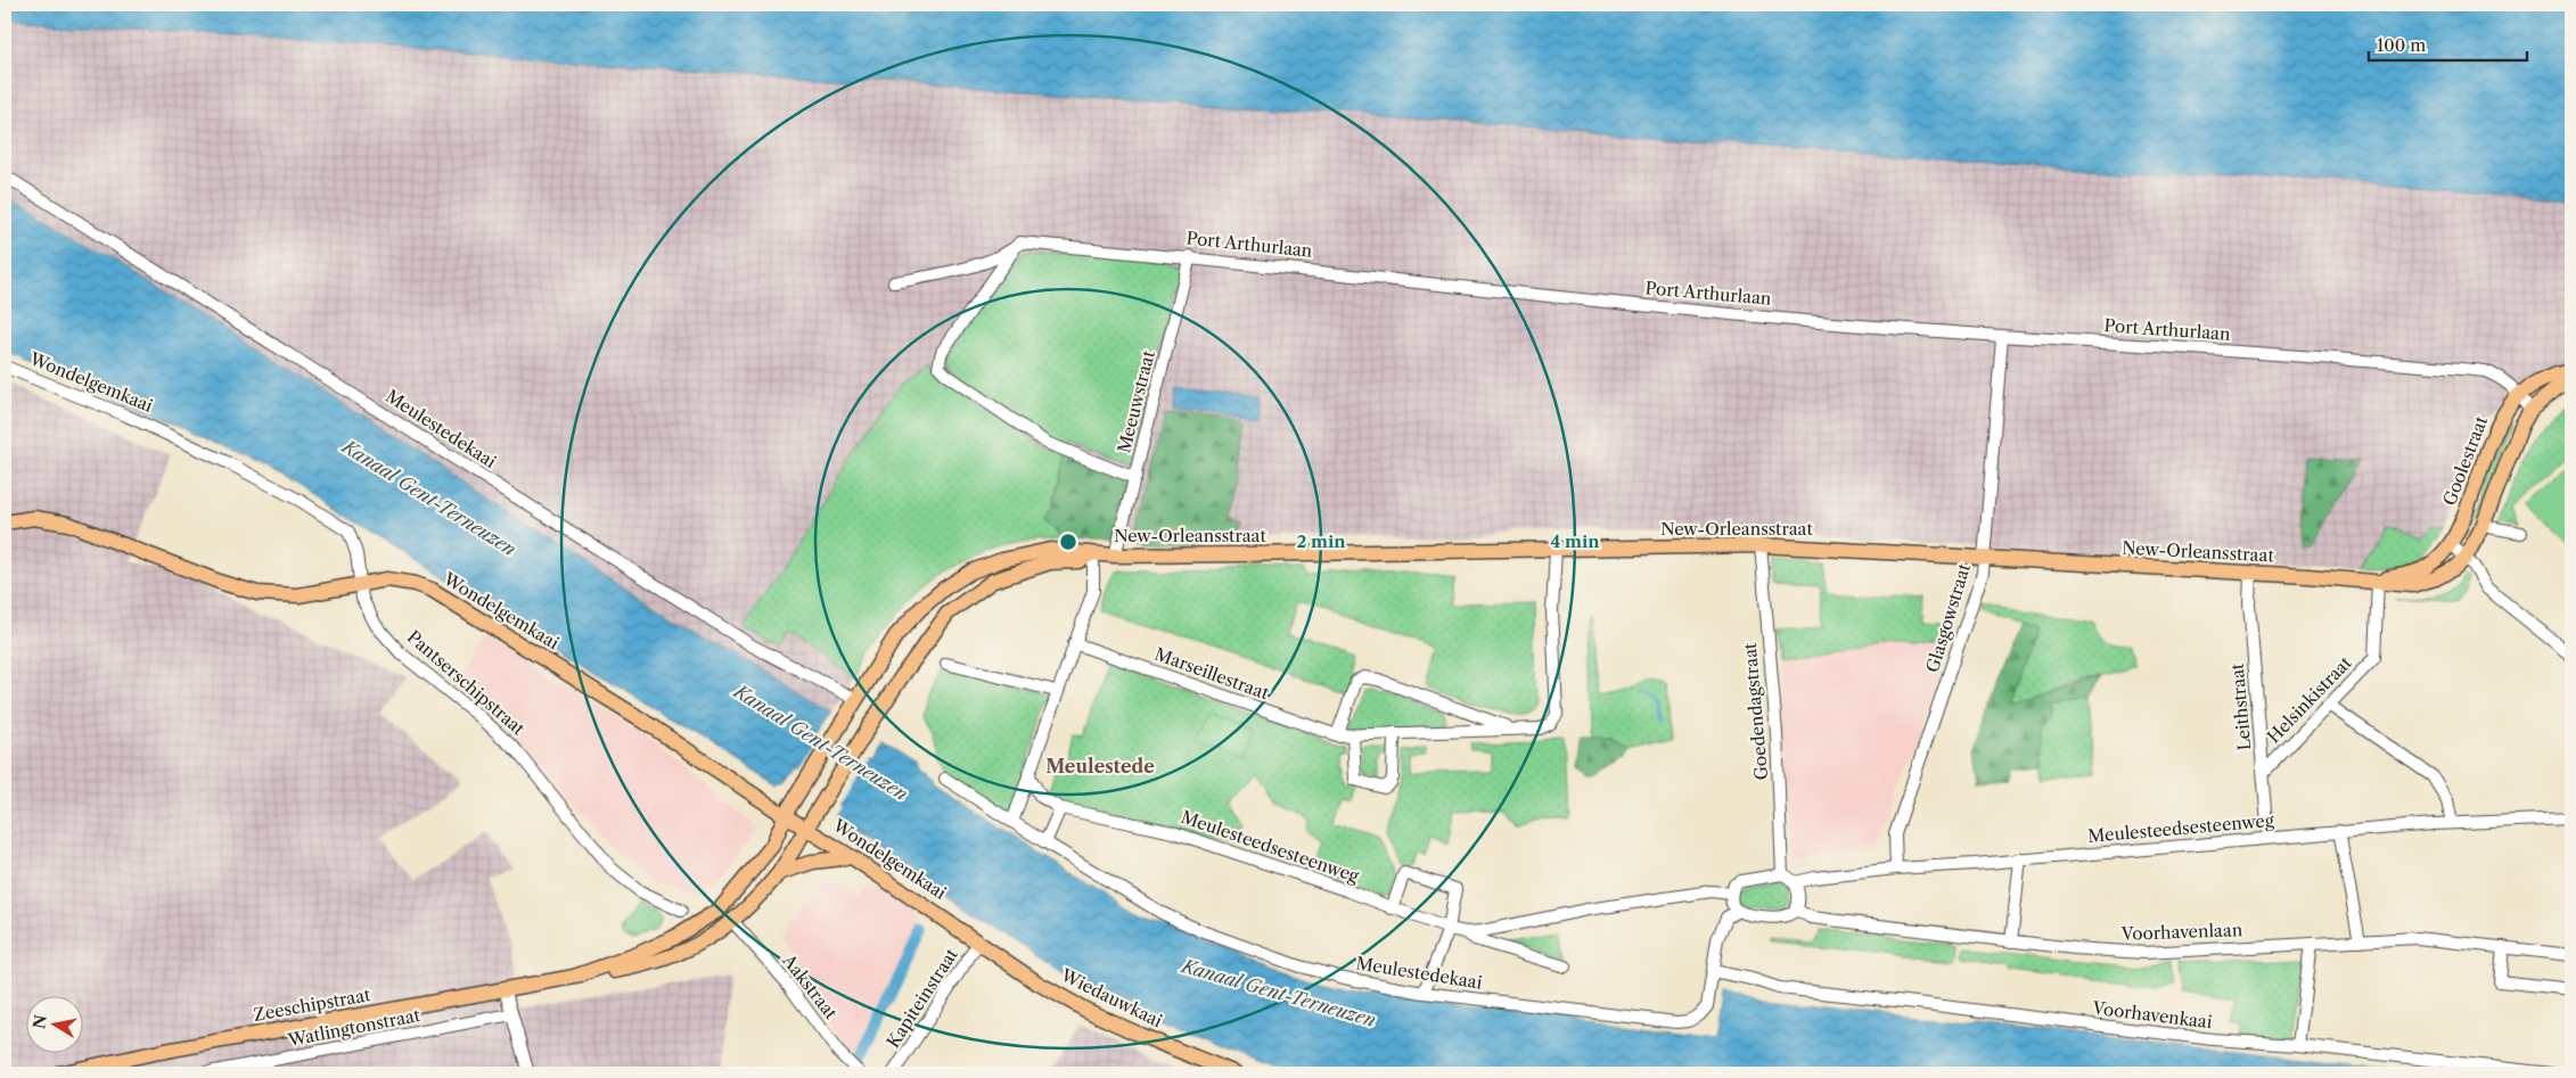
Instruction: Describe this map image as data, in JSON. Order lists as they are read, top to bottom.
{
  "streets": {
    "main road": [
      "Wondelgemkaai",
      "Goolestraat",
      "New-Orleansstraat",
      "Wiedauwkaai",
      "Zeeschipstraat"
    ],
    "street": [
      "Port Arthurlaan",
      "Meeuwstraat",
      "Meulestedekaai",
      "Glasgowstraat",
      "Marseillestraat",
      "Pantserschipstraat",
      "Helsinkistraat",
      "Leithstraat",
      "Goedendagstraat",
      "Meulesteedsesteenweg",
      "Voorhavenlaan",
      "Aakstraat",
      "Kapiteinstraat",
      "Voorhavenkaai",
      "Watlingtonstraat"
    ]
  },
  "crossings": [
    ["Port Arthurlaan", "Meeuwstraat"],
    ["Port Arthurlaan", "Goolestraat"],
    ["Port Arthurlaan", "Glasgowstraat"],
    ["Wondelgemkaai", "New-Orleansstraat"],
    ["Wondelgemkaai", "Pantserschipstraat"],
    ["Wondelgemkaai", "Kapiteinstraat"],
    ["Wondelgemkaai", "Wiedauwkaai"],
    ["Wondelgemkaai", "Zeeschipstraat"],
    ["Meeuwstraat", "New-Orleansstraat"],
    ["Meulestedekaai", "New-Orleansstraat"],
    ["Meulestedekaai", "Goedendagstraat"],
    ["Meulestedekaai", "Meulesteedsesteenweg"],
    ["Meulestedekaai", "Voorhavenlaan"],
    ["Meulestedekaai", "Voorhavenkaai"],
    ["New-Orleansstraat", "Glasgowstraat"],
    ["New-Orleansstraat", "Marseillestraat"],
    ["New-Orleansstraat", "Helsinkistraat"],
    ["New-Orleansstraat", "Leithstraat"],
    ["New-Orleansstraat", "Goedendagstraat"],
    ["New-Orleansstraat", "Zeeschipstraat"],
    ["Glasgowstraat", "Meulesteedsesteenweg"],
    ["Helsinkistraat", "Leithstraat"],
    ["Leithstraat", "Meulesteedsesteenweg"],
    ["Goedendagstraat", "Meulesteedsesteenweg"],
    ["Goedendagstraat", "Voorhavenlaan"],
    ["Meulesteedsesteenweg", "Voorhavenlaan"],
    ["Aakstraat", "Zeeschipstraat"],
    ["Kapiteinstraat", "Wiedauwkaai"]
  ],
  "districts": ["Meulestede"],
  "water": ["Kanaal Gent-Terneuzen"],
  "scale_bar": "100 m",
  "north": "left",
  "rings": ["2 min", "4 min"]
}
